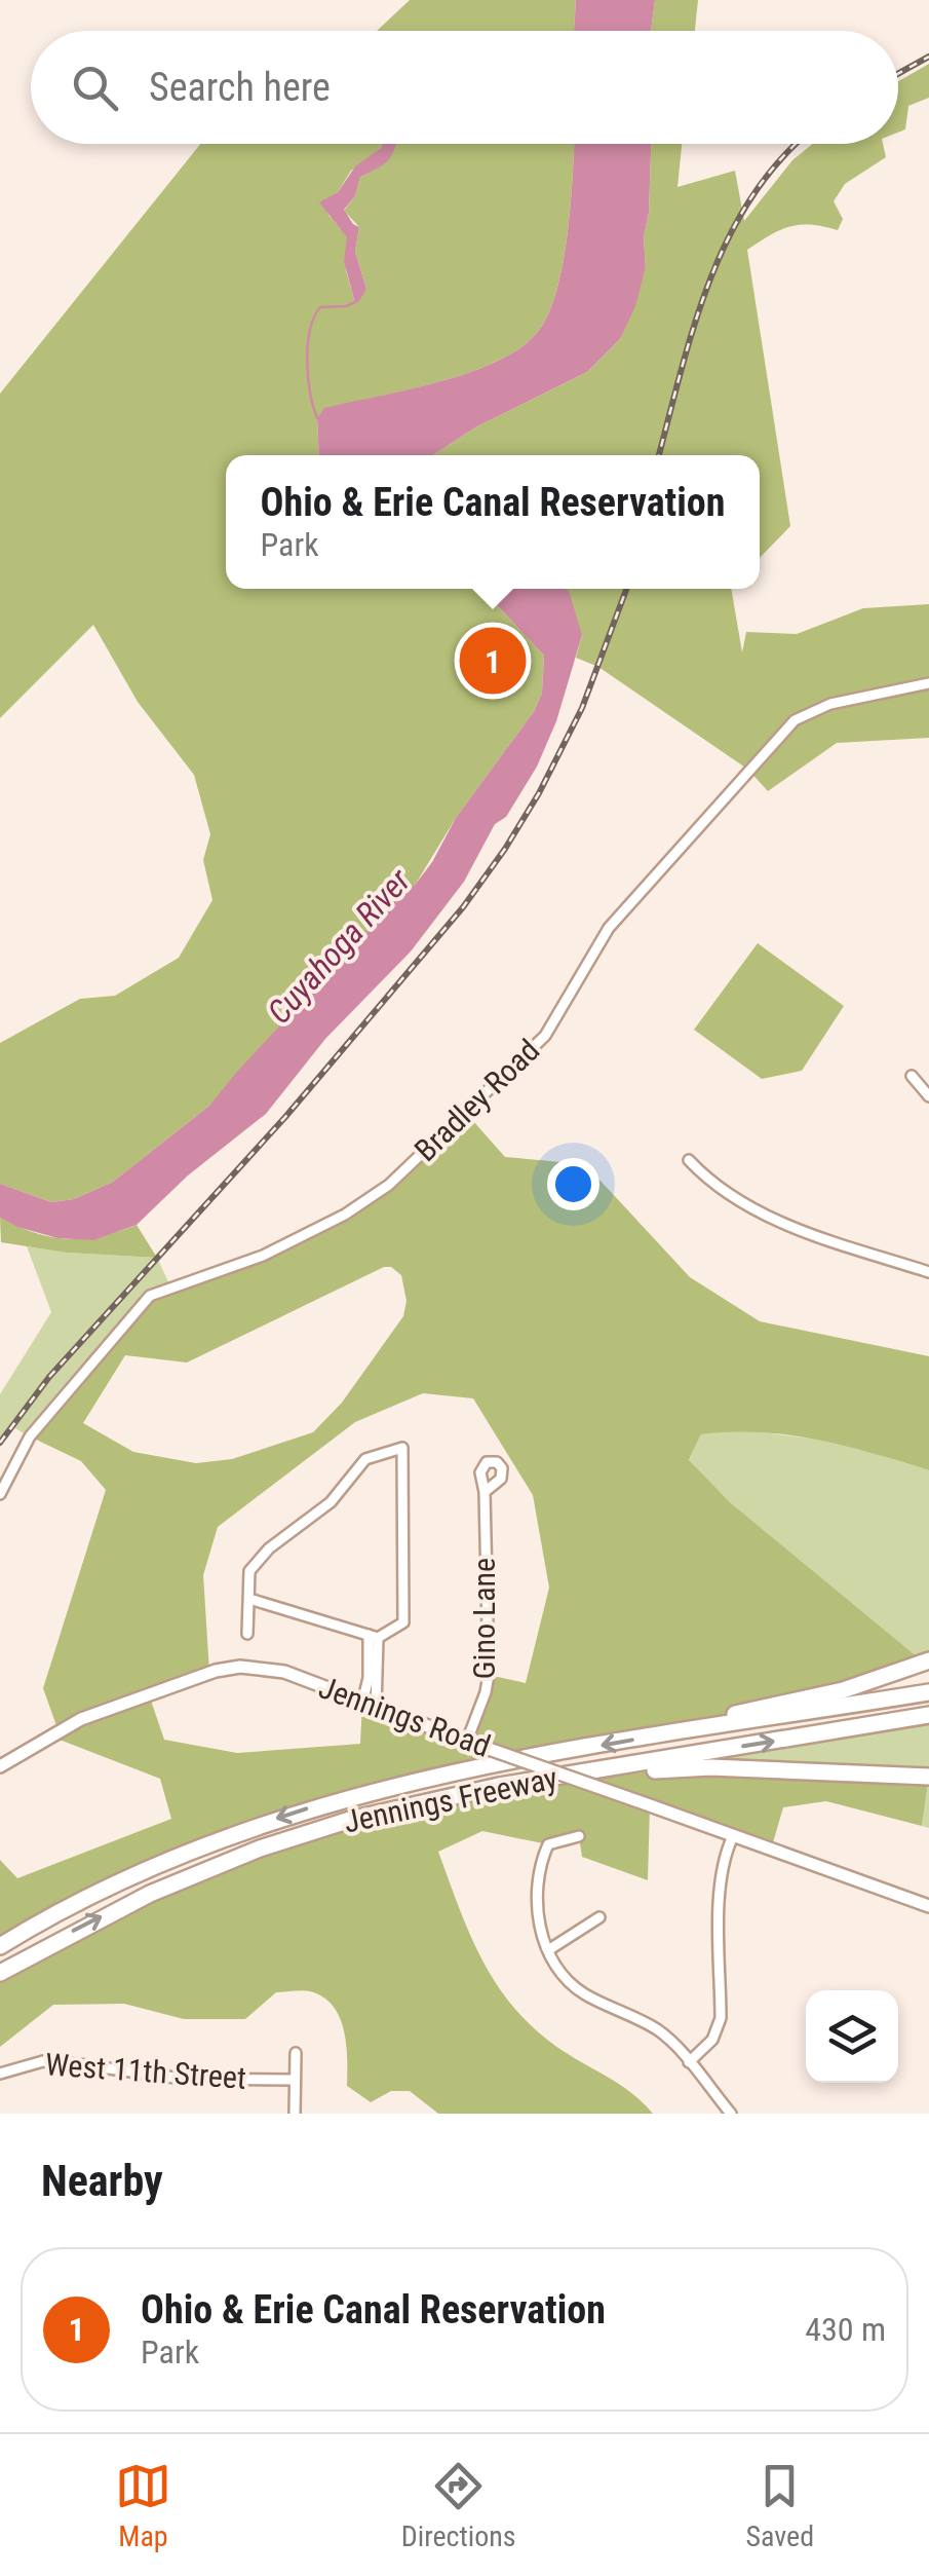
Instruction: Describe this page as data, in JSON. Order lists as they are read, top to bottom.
{
  "streets": {
    "highway": ["Jennings Freeway"],
    "street": [
      "Bradley Road",
      "Gino Lane",
      "Jennings Road",
      "West 11th Street"
    ]
  },
  "crossings": [
    ["Gino Lane", "Jennings Road"]
  ],
  "water": ["Cuyahoga River"],
  "page": {
    "search": "Search here",
    "popup": ["Ohio & Erie Canal Reservation", "Park"],
    "pins": "1",
    "heading": "Nearby",
    "list": [
      {
        "mark": "1",
        "name": "Ohio & Erie Canal Reservation",
        "note": "Park",
        "value": "430 m"
      }
    ],
    "nav": ["Map", "Directions", "Saved"]
  }
}
